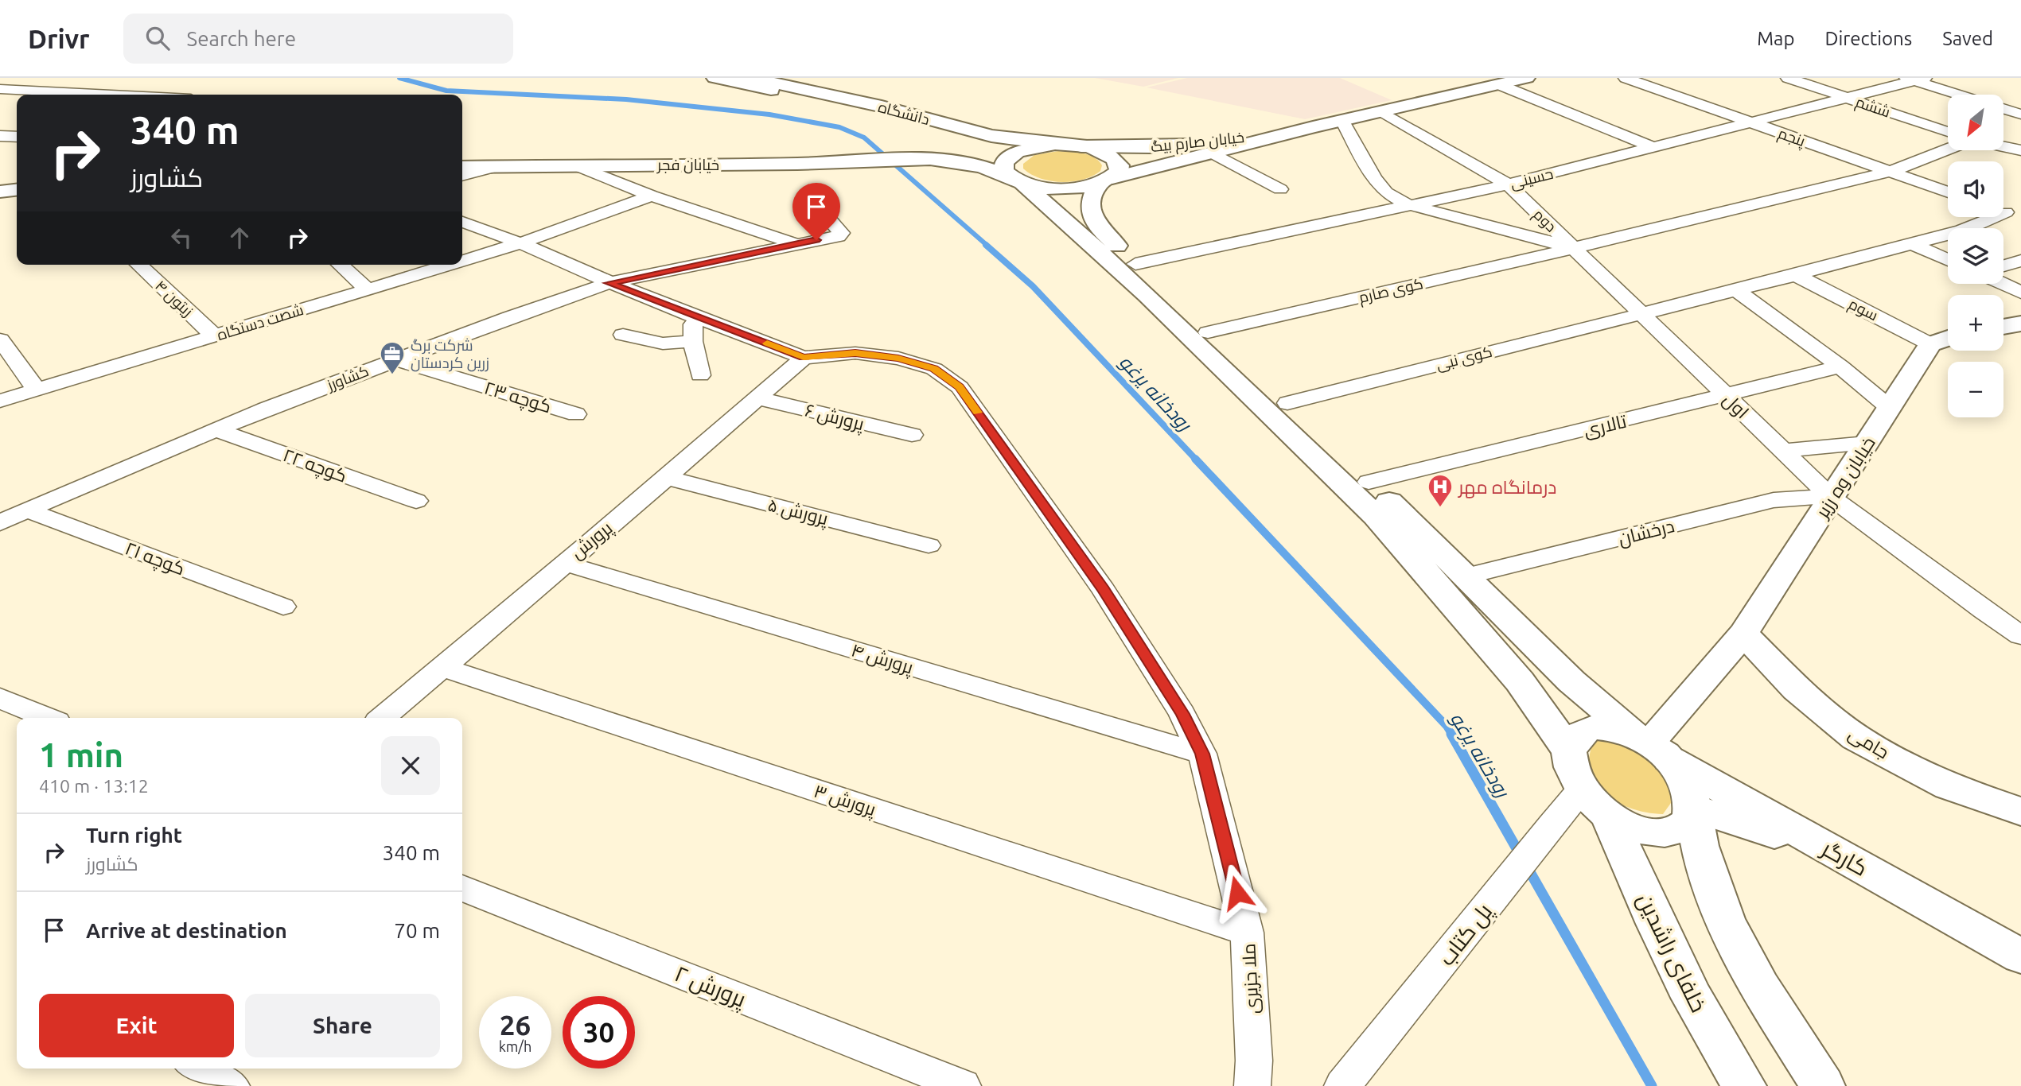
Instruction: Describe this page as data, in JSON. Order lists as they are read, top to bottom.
{
  "streets": {
    "main road": [
      "دانشگاه",
      "خیابان صارم بیگ",
      "خیابان فجر",
      "خیابان وه رزیر",
      "جامی",
      "کارگر",
      "خلفای راشدین"
    ],
    "street": [
      "ششم",
      "پنجم",
      "حسینی",
      "دوم",
      "کوی صارم",
      "زیتون ۴",
      "سوم",
      "شصت دستگاه",
      "کوی نبی",
      "کشاورز",
      "کوچه ۲۳",
      "اول",
      "پرورش ۶",
      "تالاری",
      "کوچه ۲۲",
      "پرورش ۵",
      "درخشان",
      "پرورش",
      "کوچه ۲۱",
      "پرورش ۴",
      "پرورش ۳",
      "پل کتاب",
      "ملا جزیری",
      "پرورش ۲"
    ]
  },
  "crossings": [
    ["ششم", "حسینی"],
    ["دانشگاه", "خیابان فجر"],
    ["پنجم", "حسینی"],
    ["پنجم", "کوی صارم"],
    ["خیابان صارم بیگ", "دوم"],
    ["حسینی", "دوم"],
    ["دوم", "کوی صارم"],
    ["دوم", "کوی نبی"],
    ["دوم", "اول"],
    ["زیتون ۴", "شصت دستگاه"],
    ["سوم", "کوی نبی"],
    ["سوم", "خیابان وه رزیر"],
    ["شصت دستگاه", "ملا جزیری"],
    ["کوی نبی", "اول"],
    ["کشاورز", "کوچه ۲۳"],
    ["کشاورز", "کوچه ۲۲"],
    ["کشاورز", "کوچه ۲۱"],
    ["کشاورز", "ملا جزیری"],
    ["اول", "تالاری"],
    ["اول", "خیابان وه رزیر"],
    ["اول", "درخشان"],
    ["پرورش ۶", "پرورش"],
    ["خیابان وه رزیر", "درخشان"],
    ["خیابان وه رزیر", "جامی"],
    ["خیابان وه رزیر", "کارگر"],
    ["خیابان وه رزیر", "پل کتاب"],
    ["خیابان وه رزیر", "خلفای راشدین"],
    ["پرورش ۵", "پرورش"],
    ["پرورش", "پرورش ۴"],
    ["پرورش", "پرورش ۳"],
    ["پرورش", "ملا جزیری"],
    ["پرورش ۴", "ملا جزیری"],
    ["پرورش ۳", "ملا جزیری"],
    ["کارگر", "پل کتاب"],
    ["کارگر", "خلفای راشدین"],
    ["پل کتاب", "خلفای راشدین"]
  ],
  "water": ["رودخانه یرغو"],
  "places": {
    "office": ["شرکت برگ زرین کردستان"],
    "hospital": ["درمانگاه مهر"]
  },
  "north": "bottom left",
  "page": {
    "header": "Drivr",
    "search": "Search here",
    "nav": ["Map", "Directions", "Saved"],
    "map_buttons": ["+", "−"],
    "turn": ["340 m", "کشاورز"],
    "heading": ["1 min", "410 m · 13:12"],
    "list": [
      {
        "name": "Turn right",
        "note": "کشاورز",
        "value": "340 m"
      },
      {
        "name": "Arrive at destination",
        "value": "70 m"
      }
    ],
    "buttons": ["Exit", "Share"],
    "speed": "26 km/h",
    "limit": "30"
  }
}
